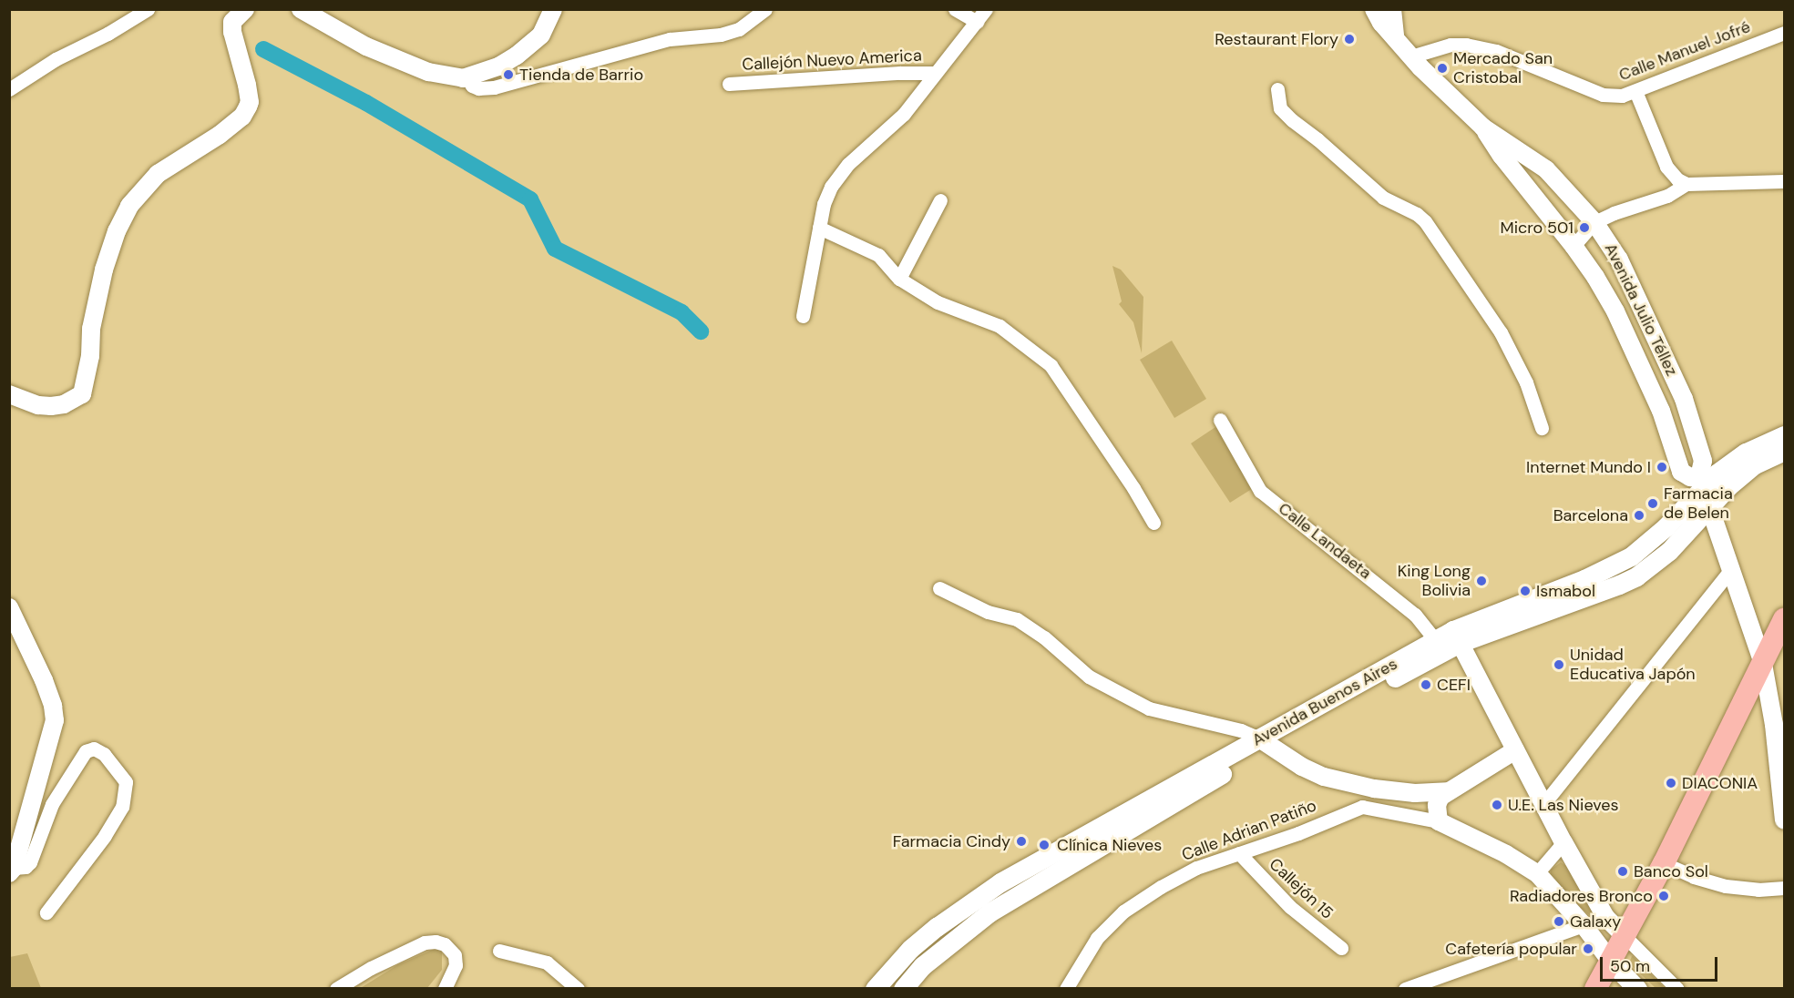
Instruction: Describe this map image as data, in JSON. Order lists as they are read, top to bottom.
{
  "streets": {
    "main road": ["Avenida Buenos Aires"],
    "street": [
      "Calle Manuel Jofré",
      "Callejón Nuevo America",
      "Avenida Julio Téllez",
      "Calle Landaeta",
      "Calle Adrian Patiño",
      "Callejón 15"
    ]
  },
  "crossings": [
    ["Calle Manuel Jofré", "Avenida Julio Téllez"],
    ["Avenida Julio Téllez", "Avenida Buenos Aires"],
    ["Calle Landaeta", "Avenida Buenos Aires"],
    ["Calle Adrian Patiño", "Callejón 15"]
  ],
  "places": [
    "Restaurant Flory",
    "Mercado San Cristobal",
    "Tienda de Barrio",
    "Micro 501",
    "Internet Mundo I",
    "Farmacia de Belen",
    "Barcelona",
    "King Long Bolivia",
    "Ismabol",
    "Unidad Educativa Japón",
    "CEFI",
    "DIACONIA",
    "U.E. Las Nieves",
    "Farmacia Cindy",
    "Clínica Nieves",
    "Banco Sol",
    "Radiadores Bronco",
    "Galaxy",
    "Cafetería popular"
  ],
  "scale_bar": "50 m"
}
